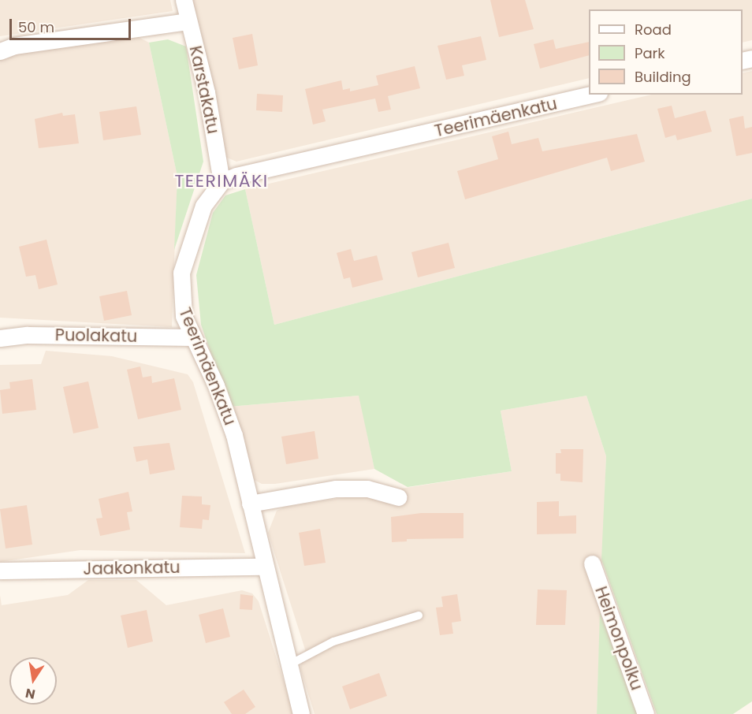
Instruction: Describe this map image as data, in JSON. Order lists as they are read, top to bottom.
{
  "streets": {
    "street": [
      "Karstakatu",
      "Teerimäenkatu",
      "Puolakatu",
      "Jaakonkatu",
      "Heimonpolku"
    ]
  },
  "crossings": [
    ["Karstakatu", "Teerimäenkatu"],
    ["Teerimäenkatu", "Puolakatu"],
    ["Teerimäenkatu", "Jaakonkatu"]
  ],
  "districts": ["TEERIMÄKI"],
  "legend": ["Road", "Park", "Building"],
  "scale_bar": "50 m",
  "north": "bottom"
}
